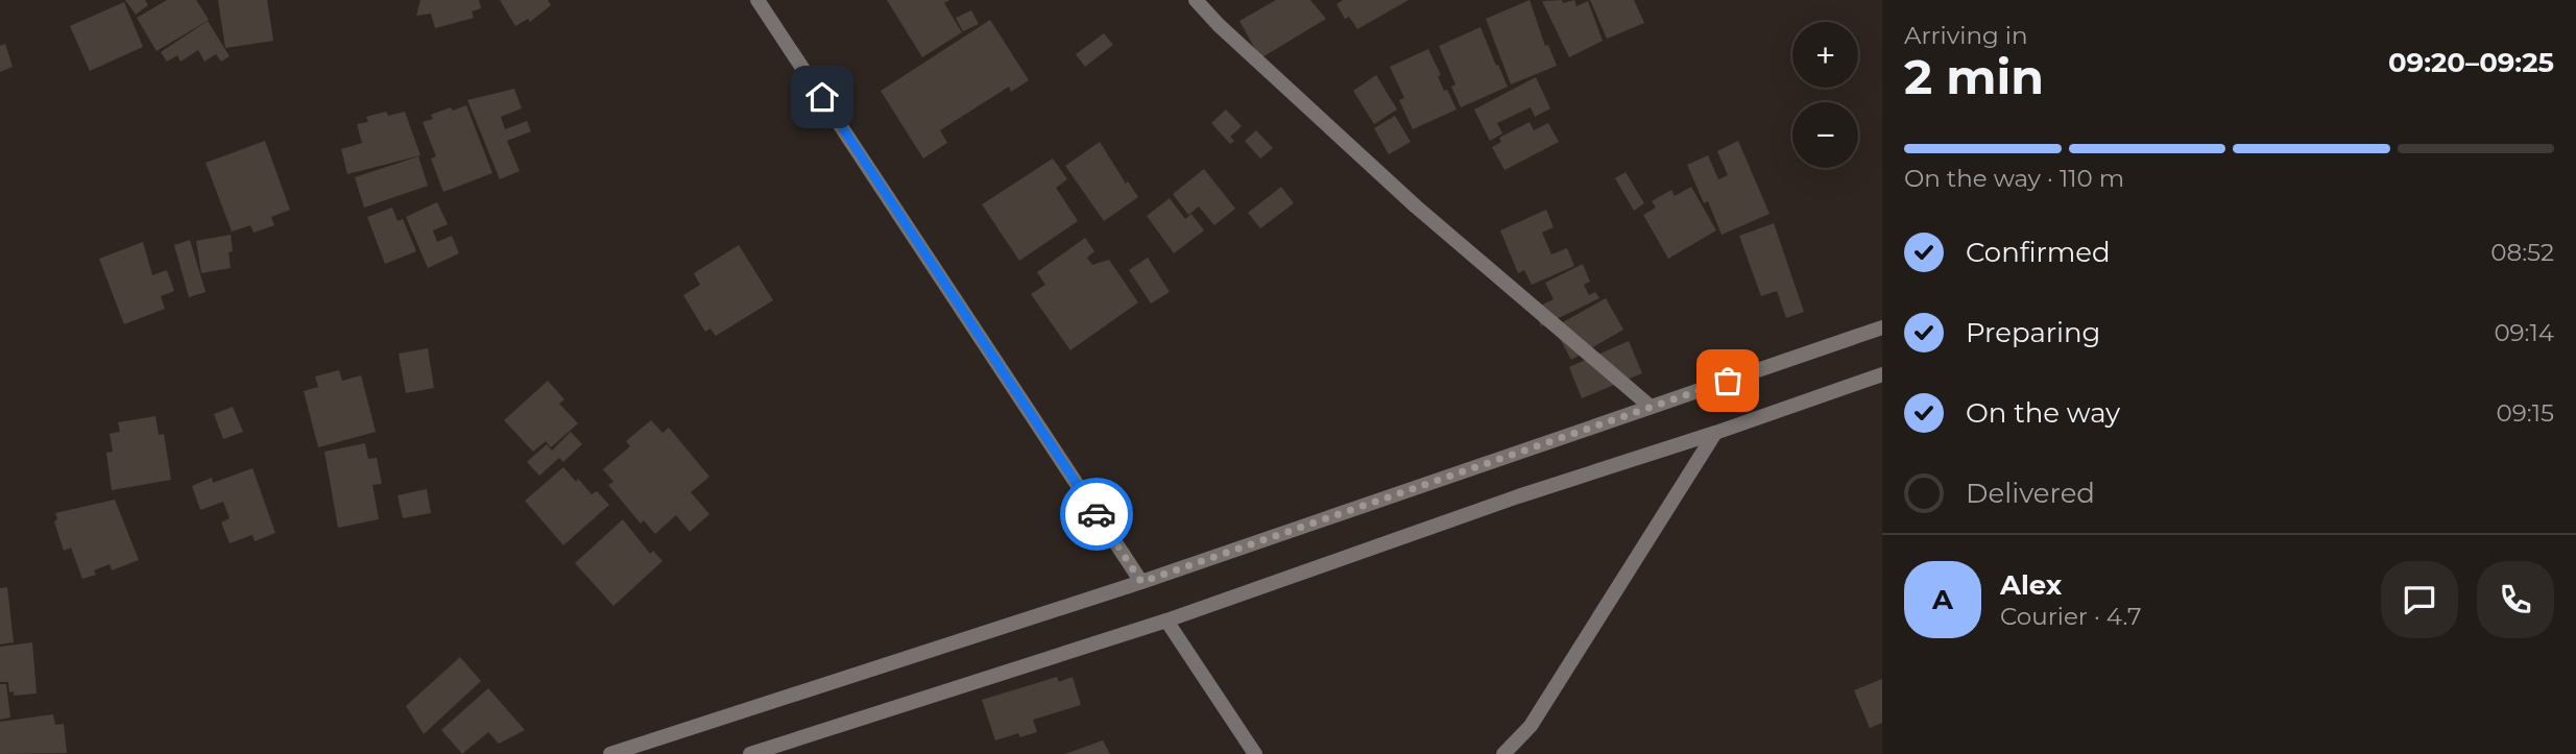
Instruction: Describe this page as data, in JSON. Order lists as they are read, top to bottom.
{
  "page": {
    "heading": ["2 min", "Arriving in", "09:20–09:25"],
    "panel": ["Alex", "Courier · 4.7"],
    "map_buttons": ["+", "−"],
    "bar": "On the way · 110 m",
    "list": [
      ["Confirmed", "08:52"],
      ["Preparing", "09:14"],
      ["On the way", "09:15"],
      "Delivered"
    ],
    "round": "A"
  }
}
